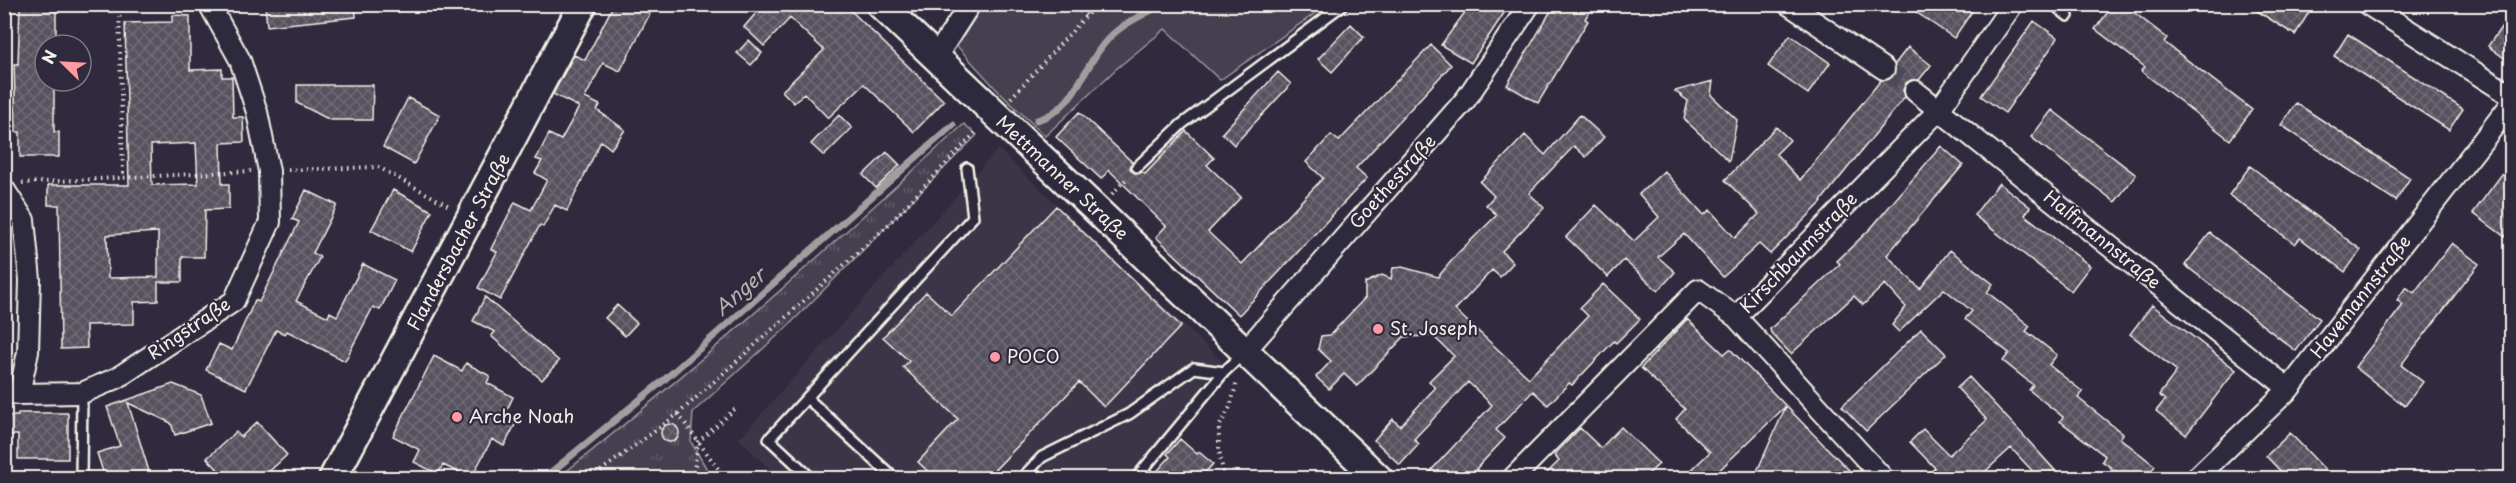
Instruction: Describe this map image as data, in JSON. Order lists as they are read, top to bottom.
{
  "streets": {
    "main road": ["Mettmanner Straße", "Flandersbacher Straße"],
    "street": [
      "Goethestraße",
      "Halfmannstraße",
      "Kirschbaumstraße",
      "Havemannstraße",
      "Ringstraße"
    ]
  },
  "crossings": [
    ["Mettmanner Straße", "Goethestraße"],
    ["Halfmannstraße", "Kirschbaumstraße"],
    ["Halfmannstraße", "Havemannstraße"]
  ],
  "water": ["Anger"],
  "places": ["St. Joseph", "POCO", "Arche Noah"],
  "north": "top left"
}
